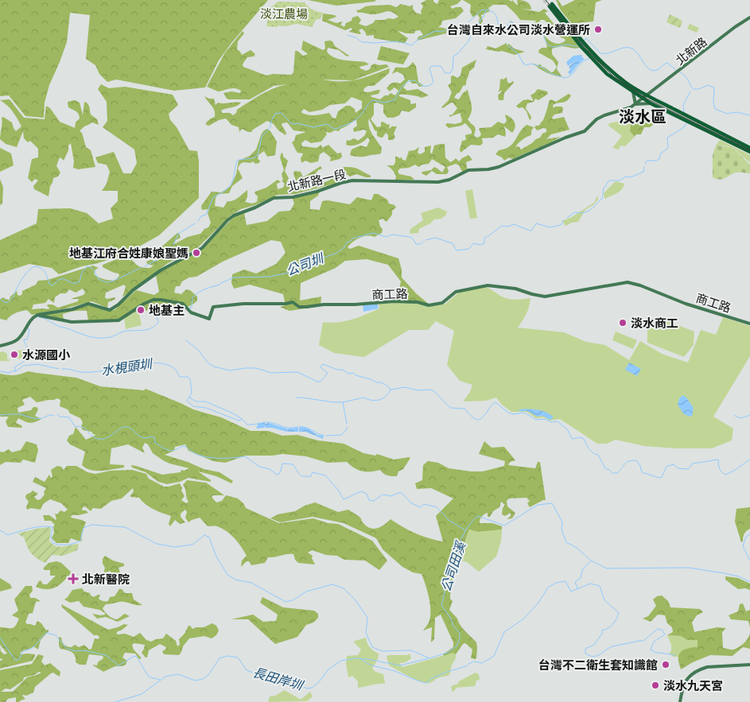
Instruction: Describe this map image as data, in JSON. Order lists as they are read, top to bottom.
{
  "streets": {
    "main road": ["北新路", "北新路一段", "商工路"]
  },
  "crossings": [
    ["北新路", "北新路一段"],
    ["北新路一段", "商工路"]
  ],
  "districts": ["淡水區"],
  "water": [
    "公司圳",
    "水梘頭圳",
    "公司田溪",
    "長田岸圳"
  ],
  "parks": ["淡江農場"],
  "places": {
    "other": [
      "台灣自來水公司淡水營運所",
      "地基江府合姓康娘聖媽",
      "地基主",
      "淡水商工",
      "水源國小",
      "台灣不二衛生套知識館",
      "淡水九天宮"
    ],
    "health": ["北新醫院"]
  }
}
